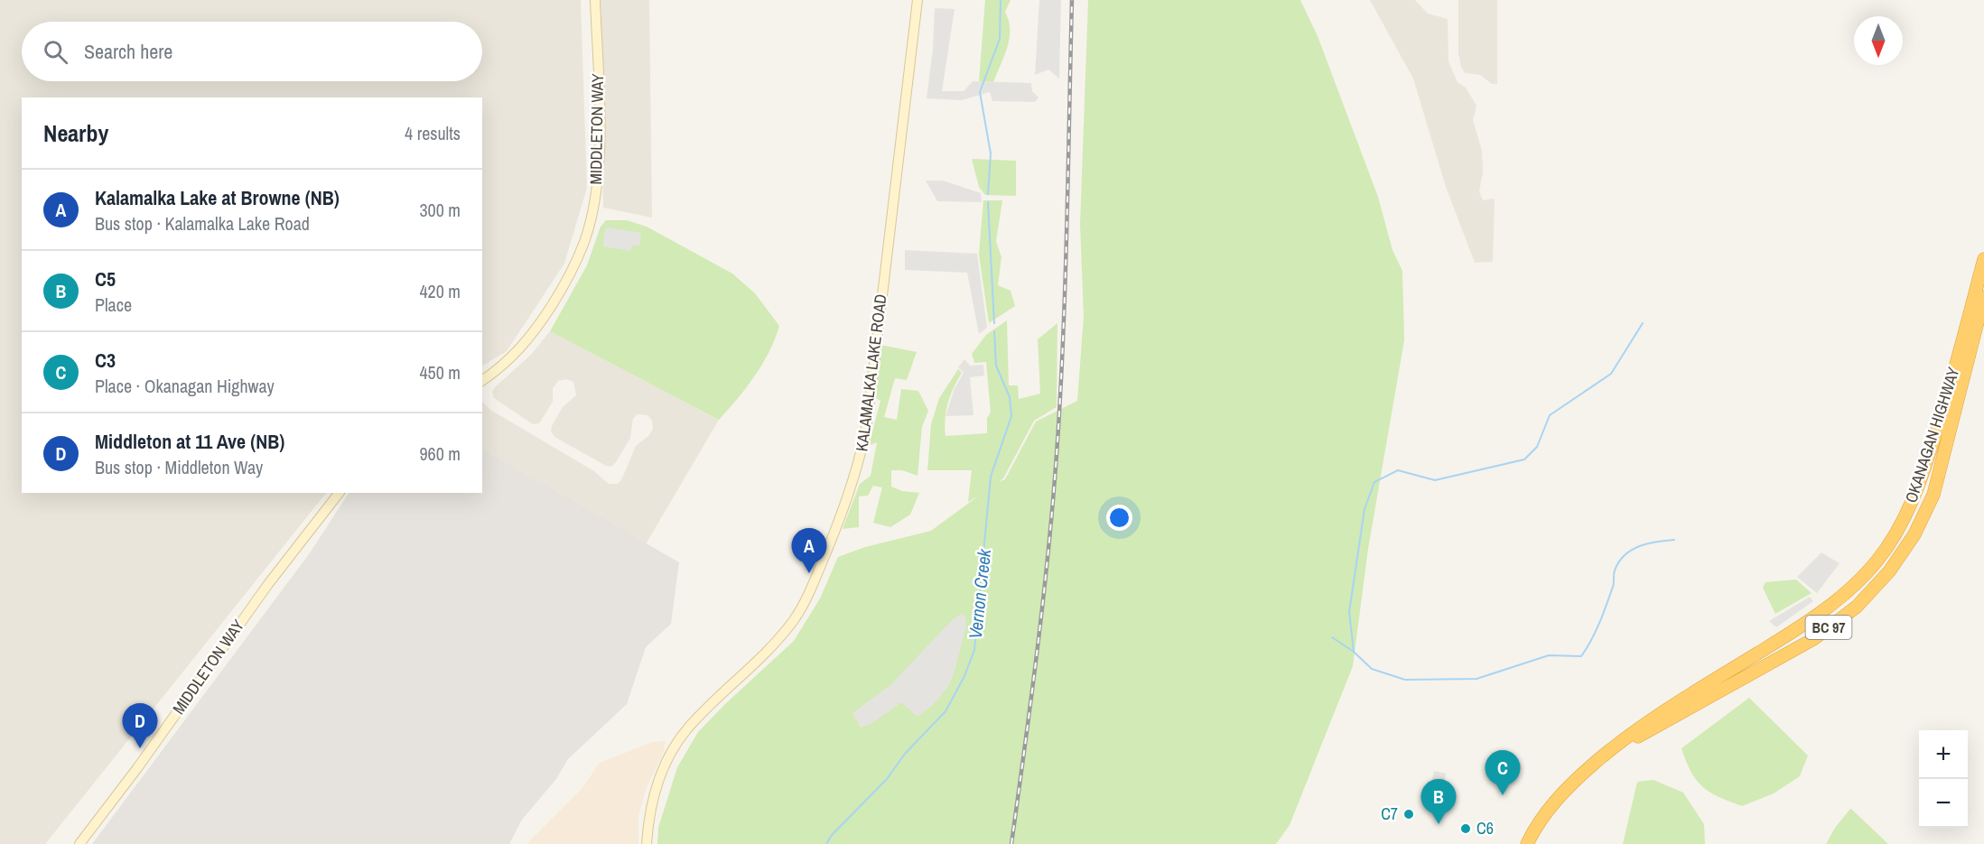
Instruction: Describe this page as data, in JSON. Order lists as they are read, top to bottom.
{
  "streets": {
    "highway": ["OKANAGAN HIGHWAY", "BC 97"],
    "main road": ["MIDDLETON WAY", "KALAMALKA LAKE ROAD"]
  },
  "water": ["Vernon Creek"],
  "places": ["C7", "C6"],
  "north": "bottom",
  "page": {
    "search": "Search here",
    "heading": ["Nearby", "4 results"],
    "list": [
      {
        "mark": "A",
        "name": "Kalamalka Lake at Browne (NB)",
        "note": "Bus stop · Kalamalka Lake Road",
        "value": "300 m"
      },
      {
        "mark": "B",
        "name": "C5",
        "note": "Place",
        "value": "420 m"
      },
      {
        "mark": "C",
        "name": "C3",
        "note": "Place · Okanagan Highway",
        "value": "450 m"
      },
      {
        "mark": "D",
        "name": "Middleton at 11 Ave (NB)",
        "note": "Bus stop · Middleton Way",
        "value": "960 m"
      }
    ],
    "pins": [
      "A",
      "D",
      "C",
      "B"
    ],
    "map_buttons": ["+", "−"]
  }
}
